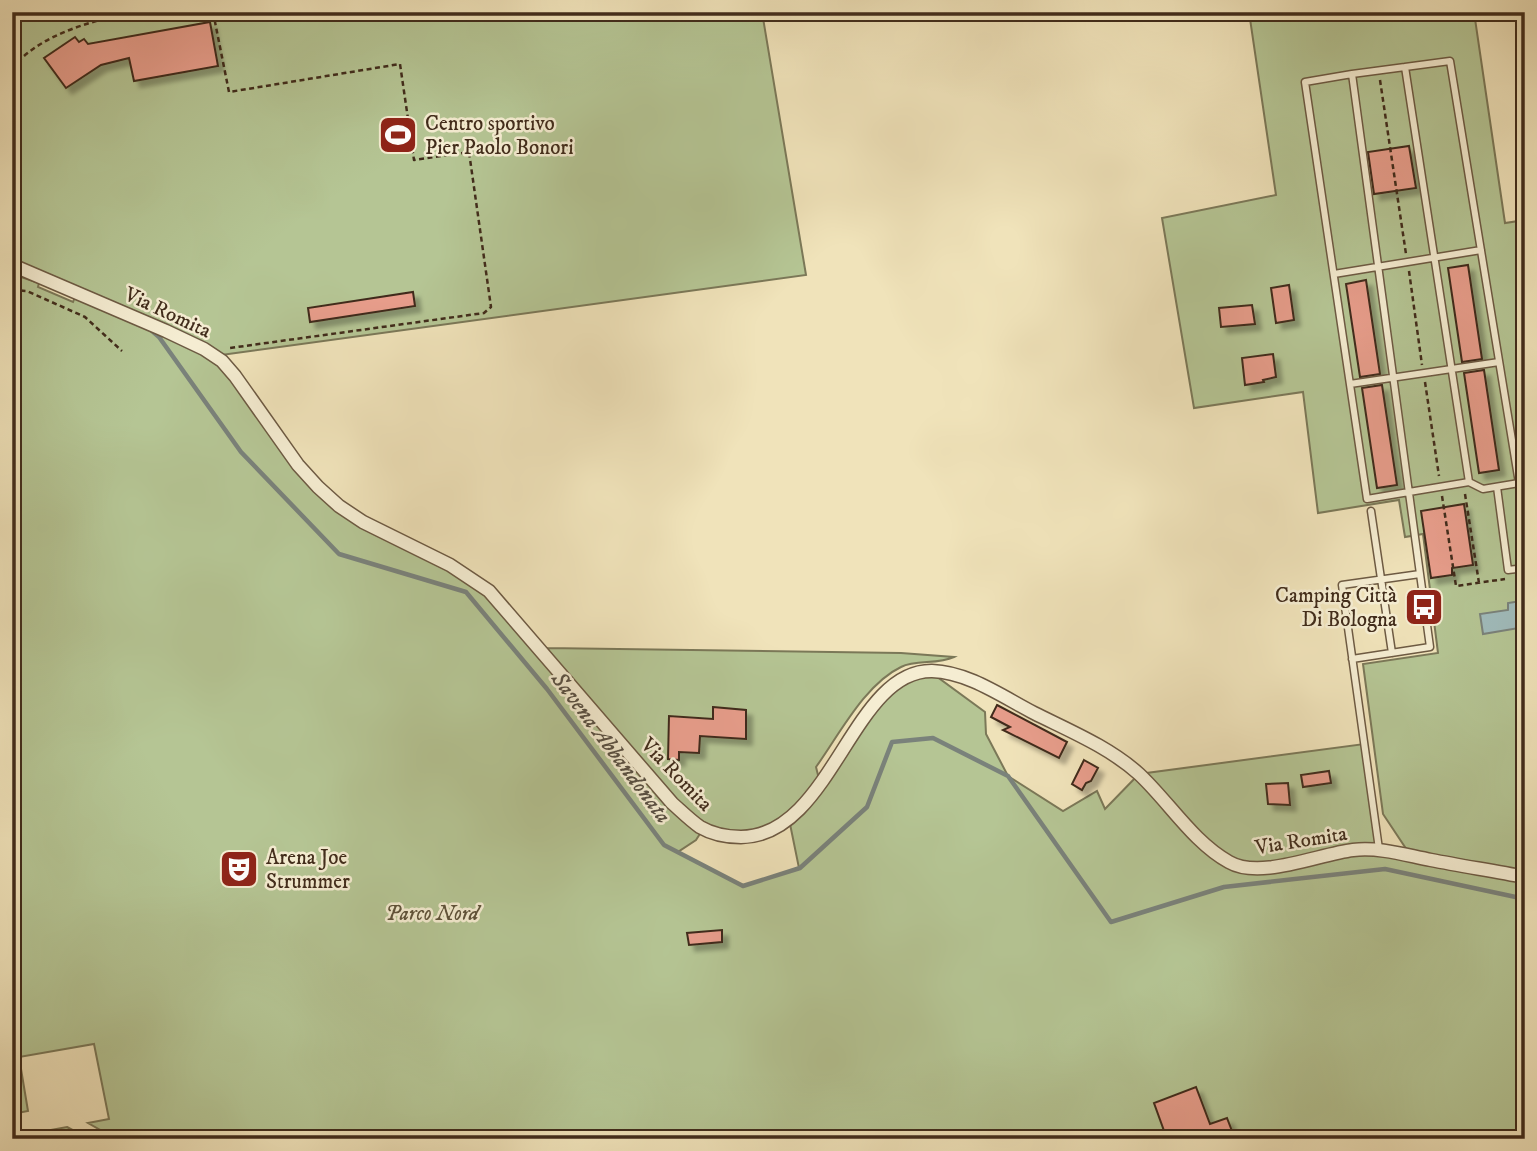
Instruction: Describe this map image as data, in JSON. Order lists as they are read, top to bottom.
{
  "streets": {
    "street": ["Via Romita"]
  },
  "water": ["Savena Abbandonata"],
  "parks": ["Parco Nord"],
  "places": {
    "sports": ["Centro sportivo Pier Paolo Bonori"],
    "bus stop": ["Camping Città Di Bologna"],
    "theatre": ["Arena Joe Strummer"]
  }
}
